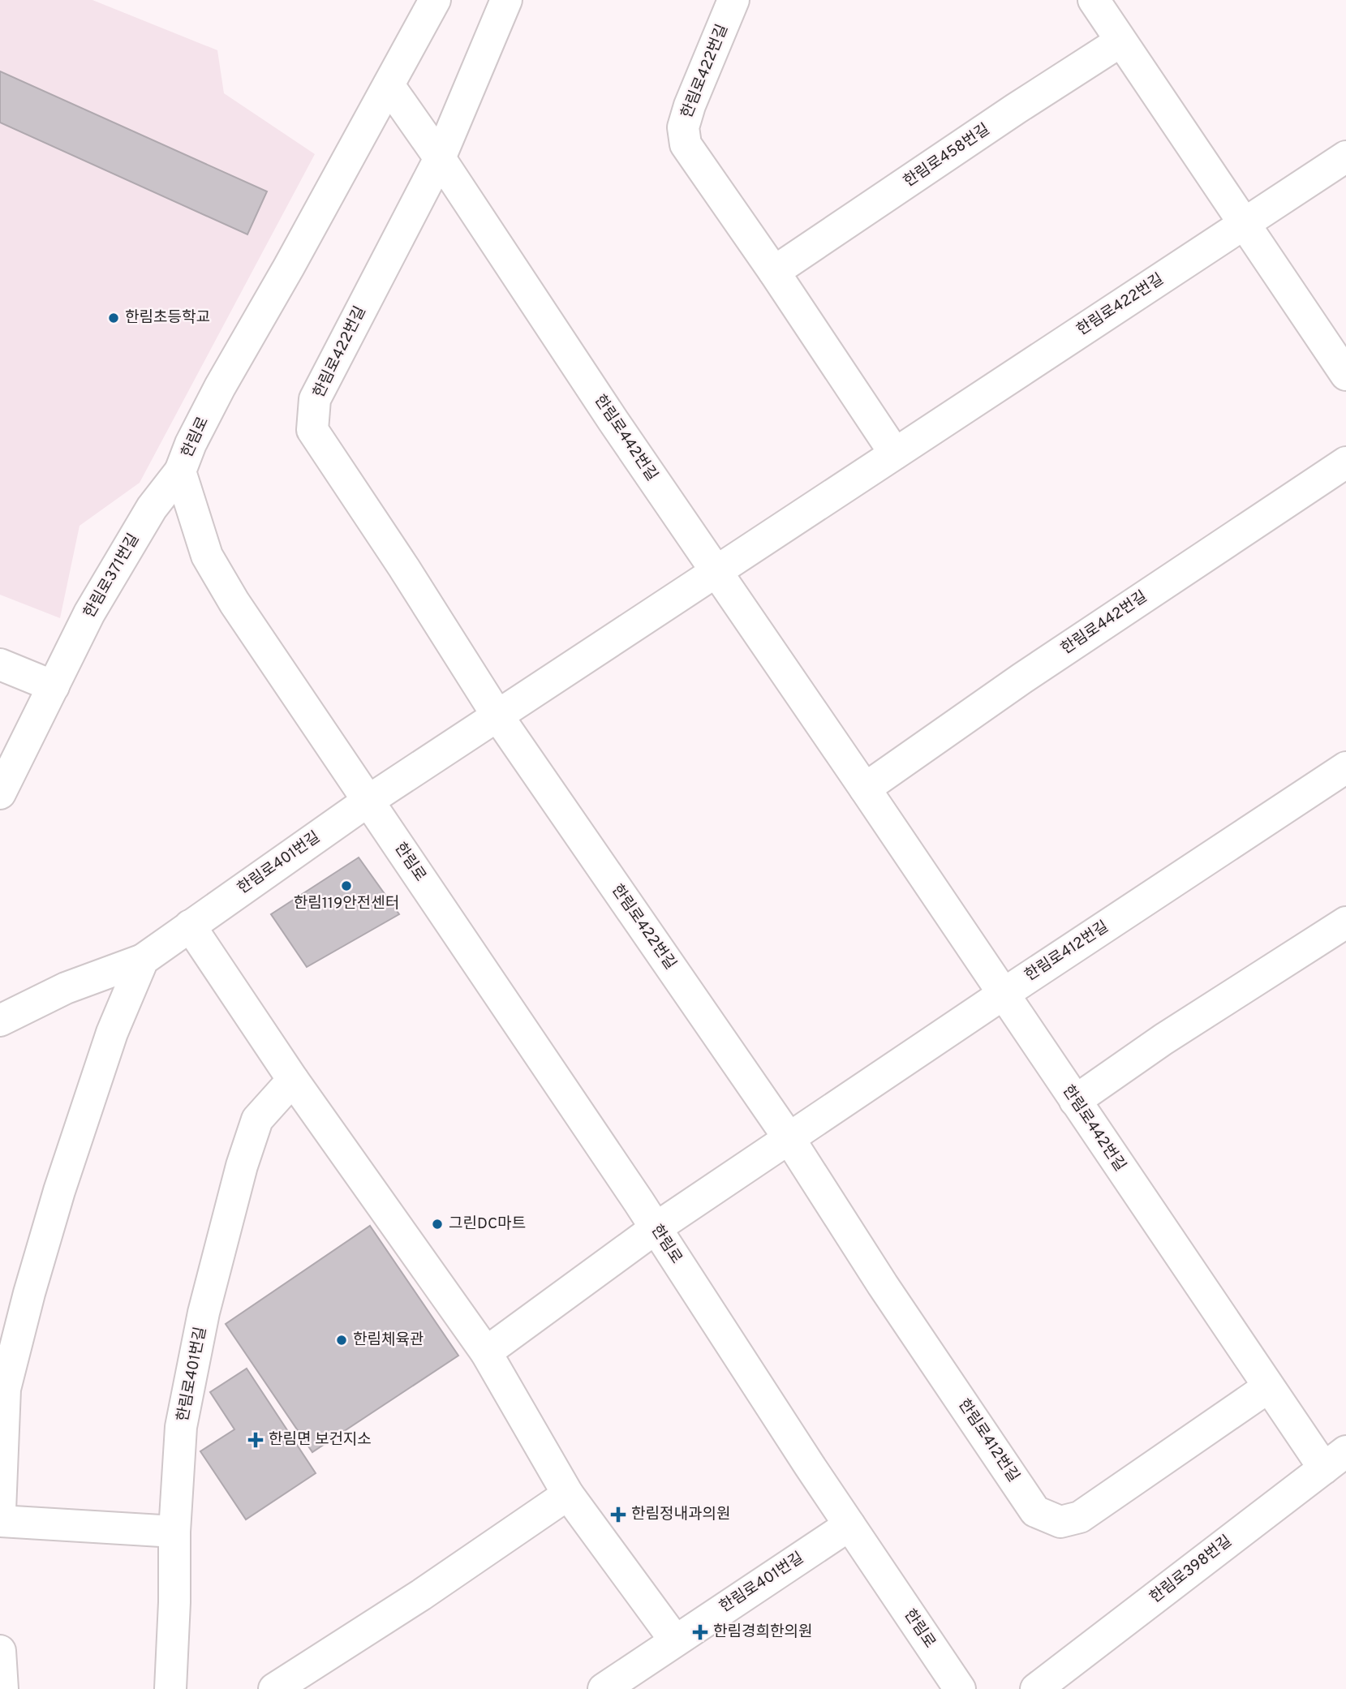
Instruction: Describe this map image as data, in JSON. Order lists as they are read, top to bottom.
{
  "streets": {
    "street": [
      "한림로422번길",
      "한림로458번길",
      "한림로",
      "한림로442번길",
      "한림로371번길",
      "한림로401번길",
      "한림로412번길",
      "한림로398번길"
    ]
  },
  "crossings": [
    ["한림로422번길", "한림로458번길"],
    ["한림로422번길", "한림로"],
    ["한림로422번길", "한림로442번길"],
    ["한림로422번길", "한림로401번길"],
    ["한림로422번길", "한림로412번길"],
    ["한림로", "한림로442번길"],
    ["한림로", "한림로371번길"],
    ["한림로", "한림로401번길"],
    ["한림로", "한림로412번길"],
    ["한림로442번길", "한림로412번길"],
    ["한림로442번길", "한림로398번길"]
  ],
  "places": {
    "other": [
      "한림초등학교",
      "한림119안전센터",
      "그린DC마트",
      "한림체육관"
    ],
    "health": ["한림면 보건지소", "한림정내과의원", "한림경희한의원"]
  }
}
